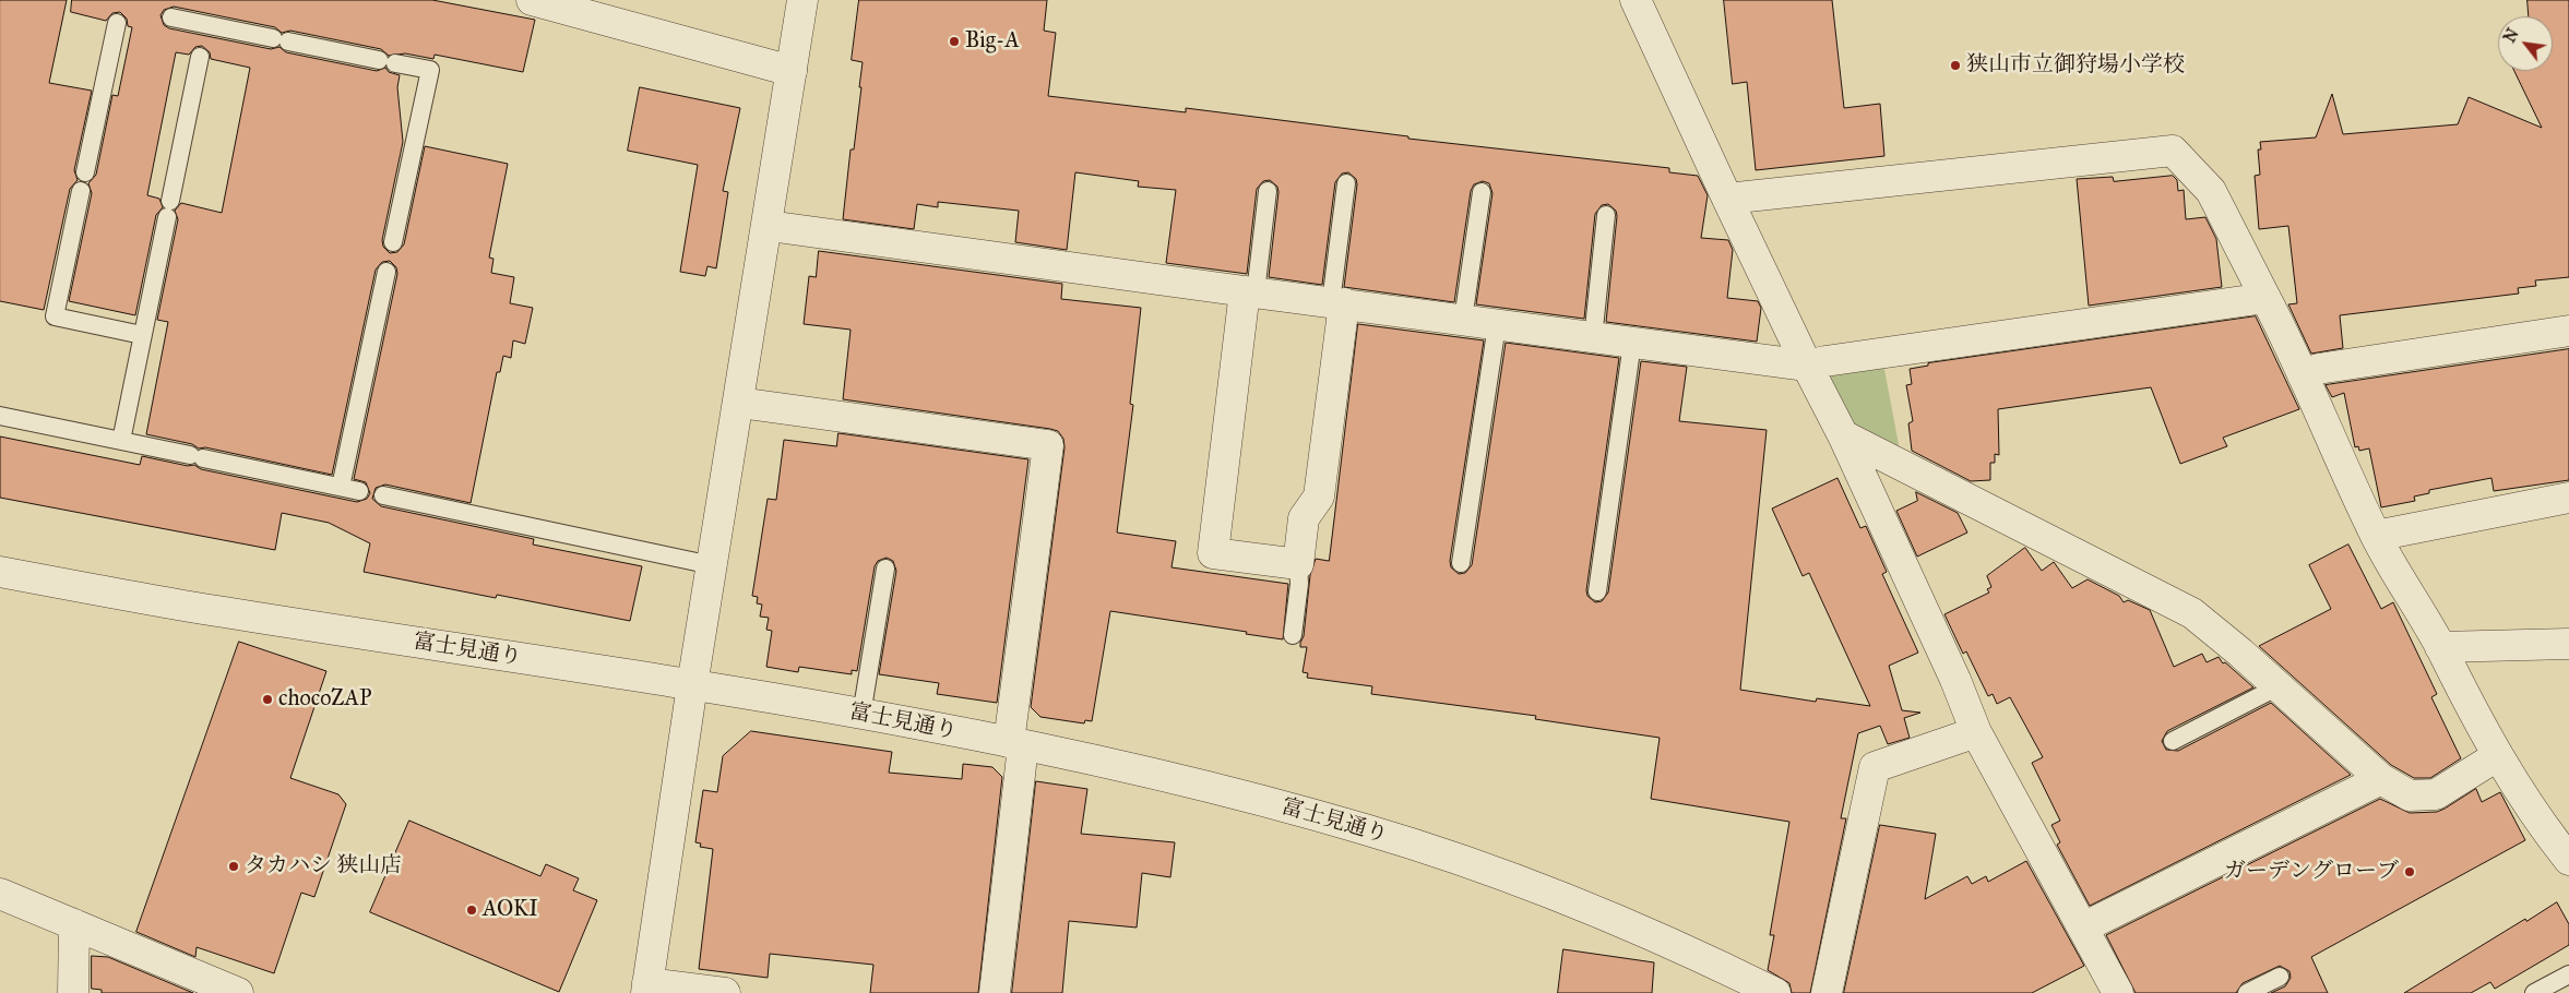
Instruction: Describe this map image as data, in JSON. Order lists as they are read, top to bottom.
{
  "streets": {
    "street": ["富士見通り"]
  },
  "places": [
    "Big-A",
    "狭山市立御狩場小学校",
    "chocoZAP",
    "タカハシ 狭山店",
    "ガーデングローブ",
    "AOKI"
  ],
  "north": "top left"
}
